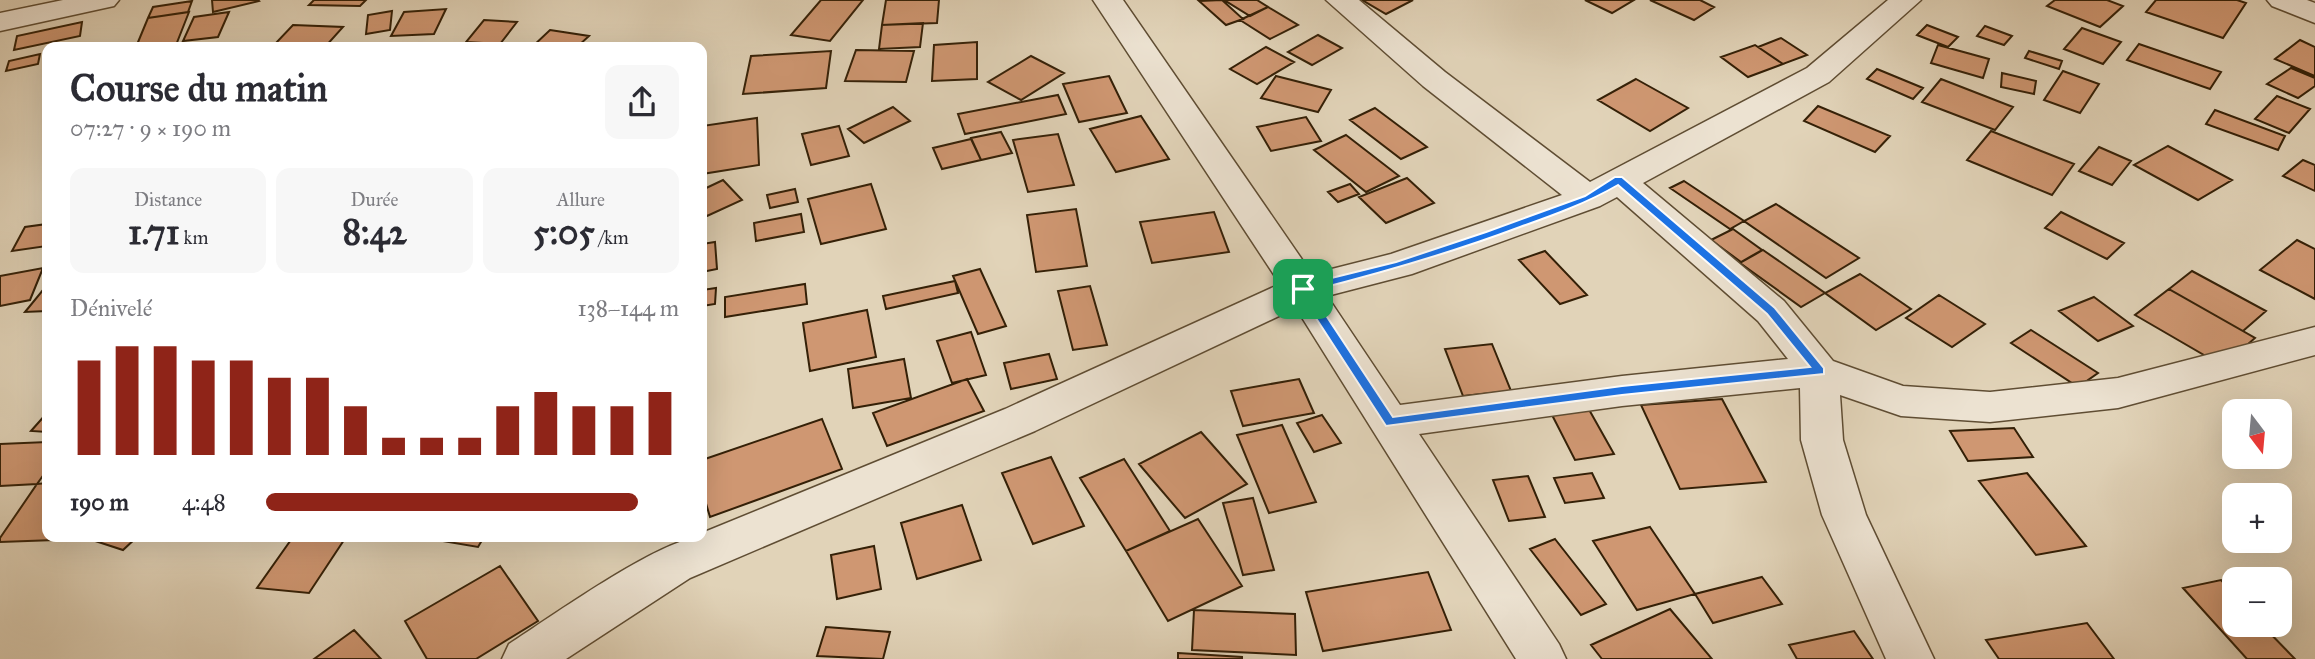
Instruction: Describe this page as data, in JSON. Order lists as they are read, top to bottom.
{
  "north": "bottom",
  "page": {
    "heading": ["Course du matin", "07:27 · 9 × 190 m"],
    "stats": [
      ["Distance", "1.71 km"],
      ["Durée", "8:42"],
      ["Allure", "5:05 /km"]
    ],
    "chart": ["Dénivelé", "138–144 m"],
    "map_buttons": ["+", "−"],
    "list": [
      {
        "name": "190 m",
        "note": "4:48"
      }
    ]
  }
}
